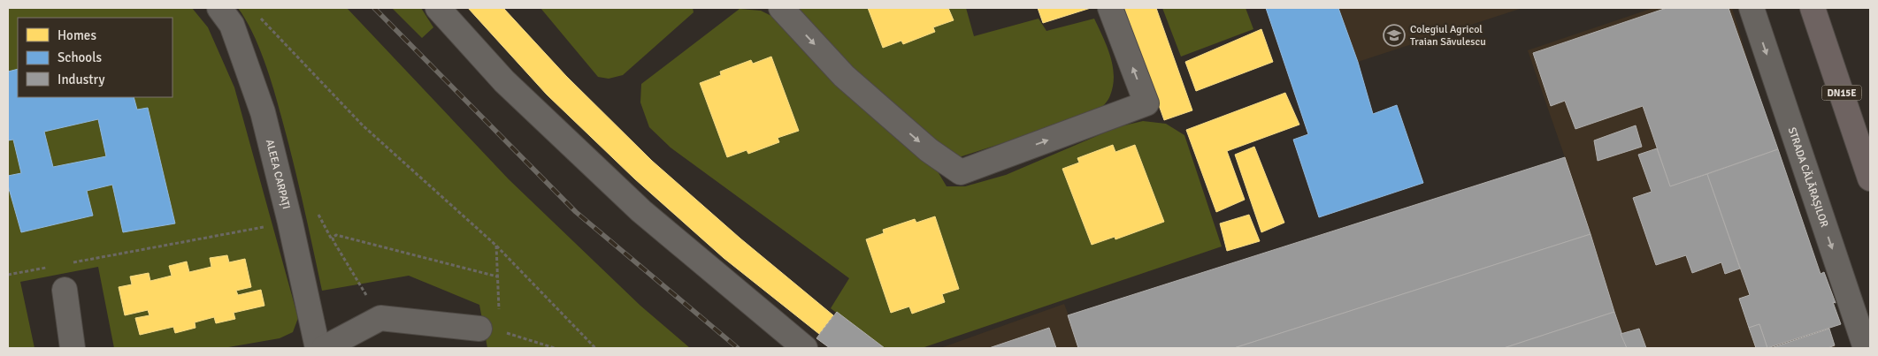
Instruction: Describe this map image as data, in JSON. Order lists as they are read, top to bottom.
{
  "streets": {
    "main road": ["DN15E"],
    "street": ["ALEEA CARPAȚI", "STRADA CĂLĂRAȘILOR"]
  },
  "one_way": ["STRADA CĂLĂRAȘILOR"],
  "places": {
    "school or university": ["Colegiul Agricol Traian Săvulescu"]
  },
  "legend": ["Homes", "Schools", "Industry"]
}
